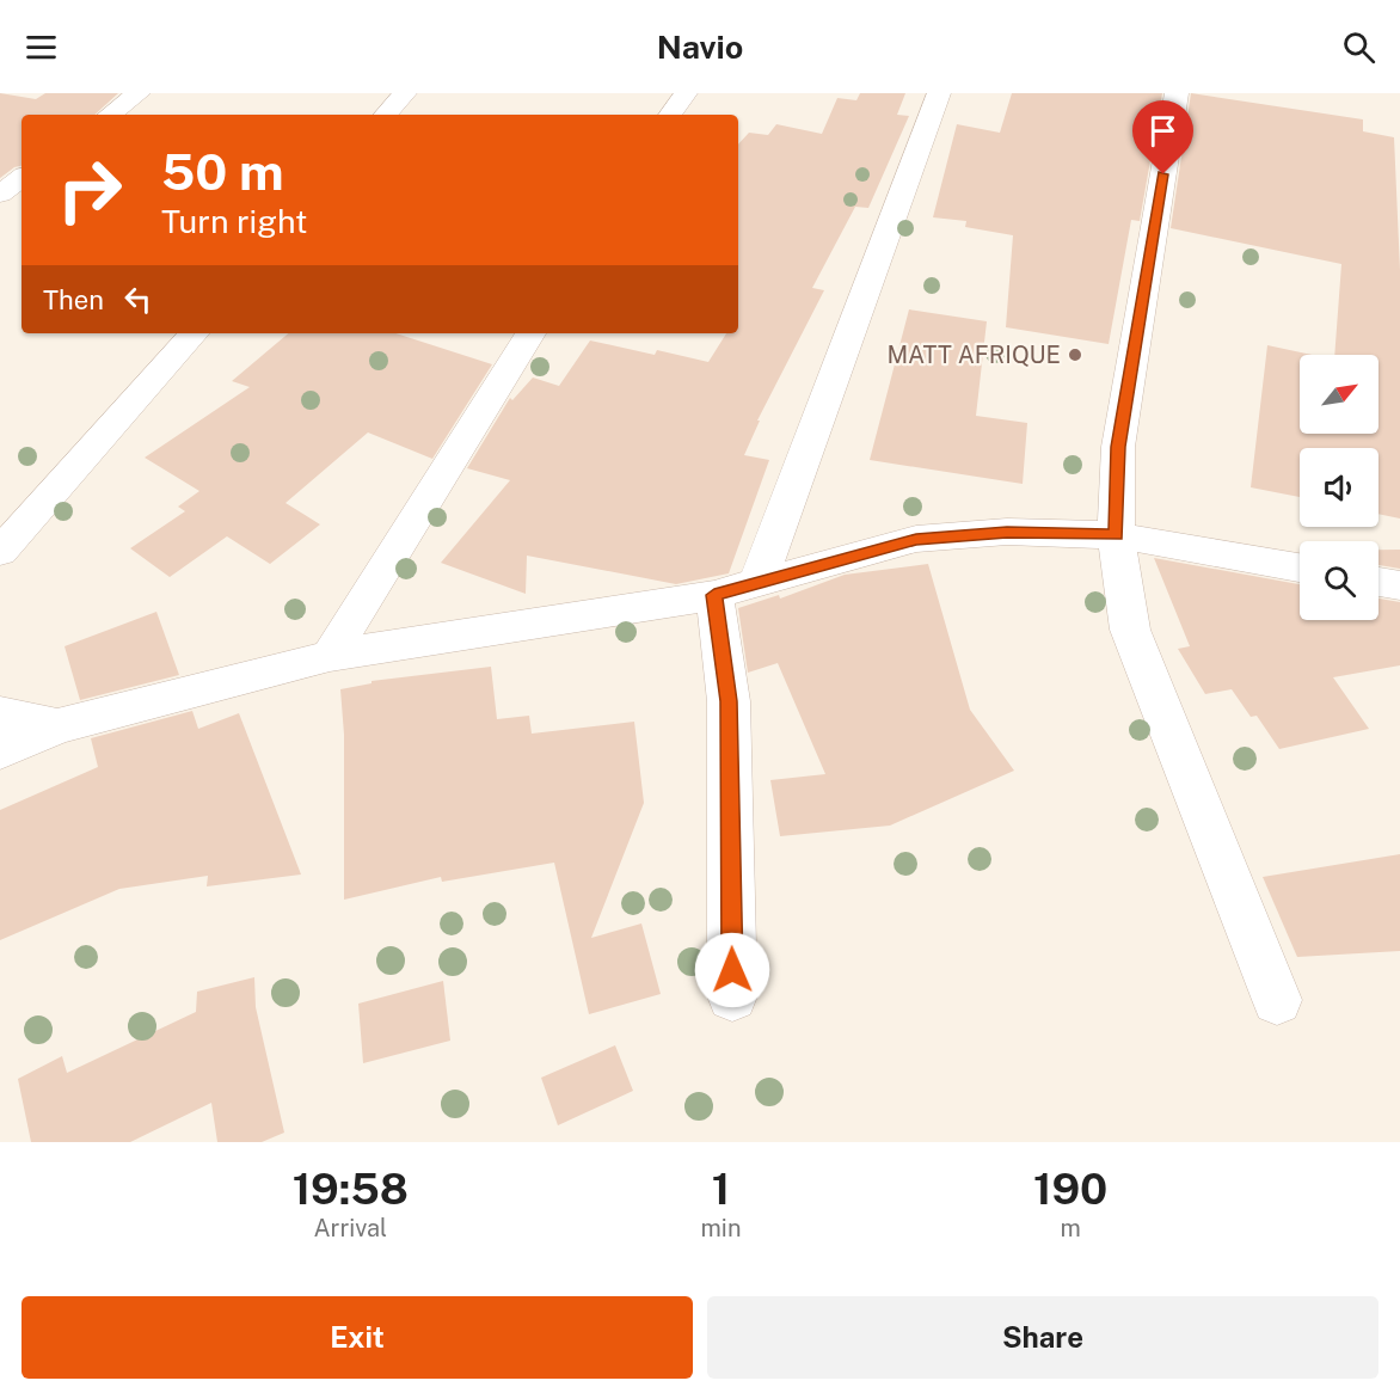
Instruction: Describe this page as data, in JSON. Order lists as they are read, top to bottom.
{
  "places": ["MATT AFRIQUE"],
  "north": "top right",
  "page": {
    "header": "Navio",
    "turn": ["50 m", "Turn right"],
    "then": "Then",
    "eta": [
      "19:58",
      "Arrival",
      "1",
      "min",
      "190",
      "m"
    ],
    "buttons": ["Exit", "Share"]
  }
}
